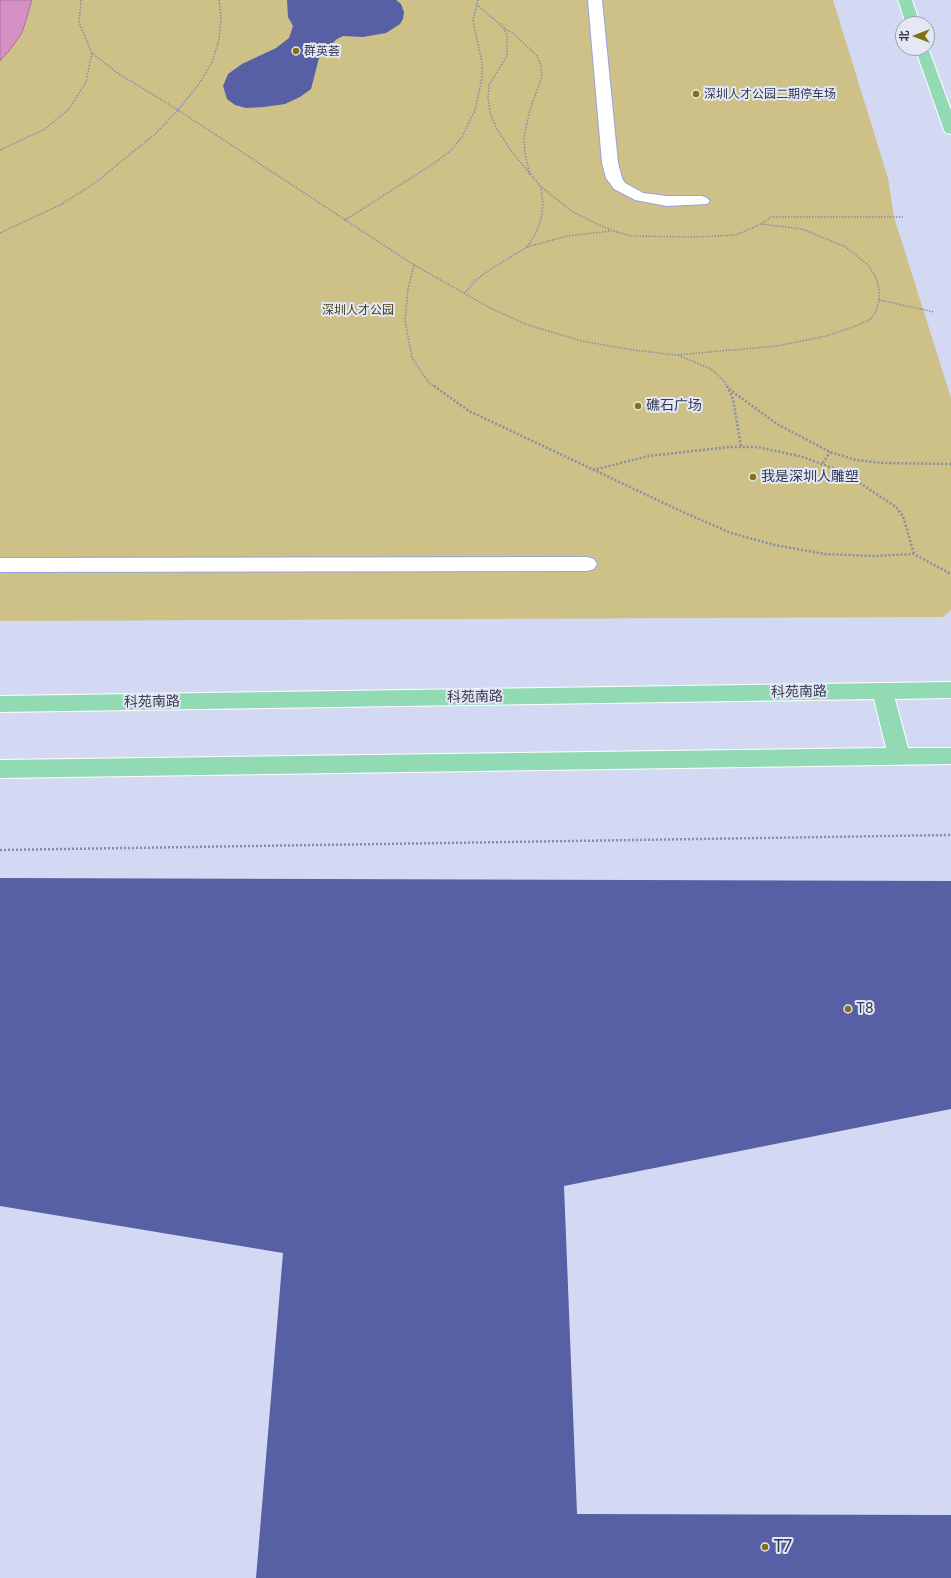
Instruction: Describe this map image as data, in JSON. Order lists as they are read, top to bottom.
{
  "streets": {
    "main road": ["科苑南路"]
  },
  "parks": ["深圳人才公园"],
  "places": [
    "群英荟",
    "深圳人才公园二期停车场",
    "礁石广场",
    "我是深圳人雕塑",
    "T8",
    "T7"
  ],
  "north": "left"
}
